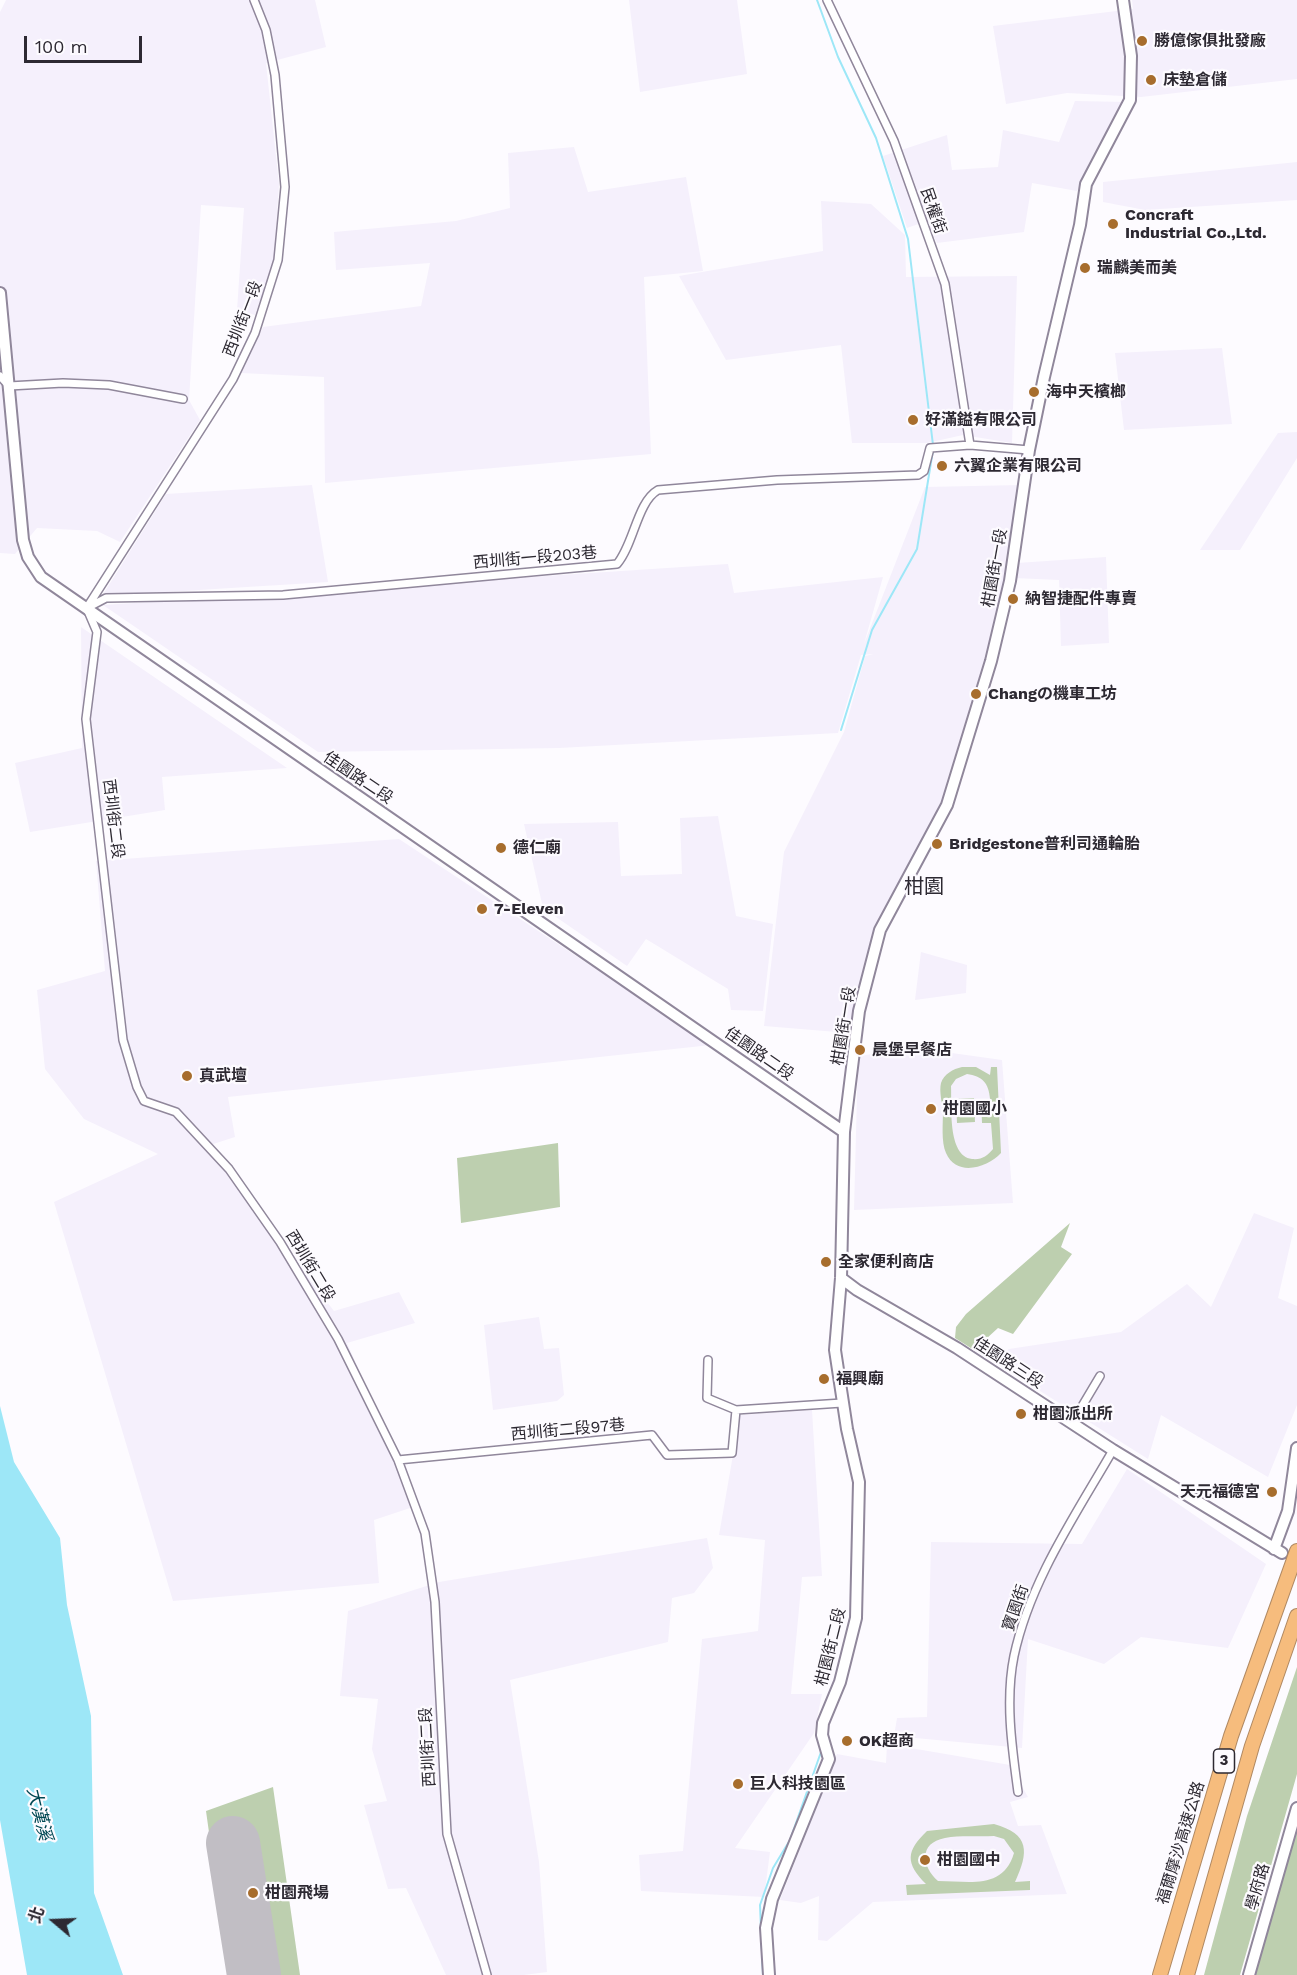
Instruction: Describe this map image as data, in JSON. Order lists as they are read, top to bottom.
{
  "streets": {
    "highway": ["3", "福爾摩沙高速公路"],
    "street": [
      "民權街",
      "西圳街一段",
      "西圳街一段203巷",
      "柑園街一段",
      "佳園路二段",
      "西圳街二段",
      "佳園路三段",
      "西圳街二段97巷",
      "寶園街",
      "柑園街二段",
      "學府路"
    ]
  },
  "crossings": [
    ["民權街", "西圳街一段203巷"],
    ["西圳街一段", "西圳街一段203巷"],
    ["西圳街一段", "佳園路二段"],
    ["西圳街一段", "西圳街二段"],
    ["西圳街一段203巷", "柑園街一段"],
    ["西圳街一段203巷", "佳園路二段"],
    ["西圳街一段203巷", "西圳街二段"],
    ["柑園街一段", "佳園路二段"],
    ["佳園路二段", "西圳街二段"],
    ["西圳街二段", "西圳街二段97巷"],
    ["佳園路三段", "寶園街"],
    ["佳園路三段", "柑園街二段"]
  ],
  "districts": ["柑園"],
  "water": ["大漢溪"],
  "places": [
    "勝億傢俱批發廠",
    "床墊倉儲",
    "Concraft Industrial Co.,Ltd.",
    "瑞麟美而美",
    "海中天檳榔",
    "好滿鎰有限公司",
    "六翼企業有限公司",
    "納智捷配件專賣",
    "Changの機車工坊",
    "Bridgestone普利司通輪胎",
    "德仁廟",
    "7-Eleven",
    "晨堡早餐店",
    "真武壇",
    "柑園國小",
    "全家便利商店",
    "福興廟",
    "柑園派出所",
    "天元福德宮",
    "OK超商",
    "巨人科技園區",
    "柑園國中",
    "柑園飛場"
  ],
  "scale_bar": "100 m",
  "north": "left"
}
